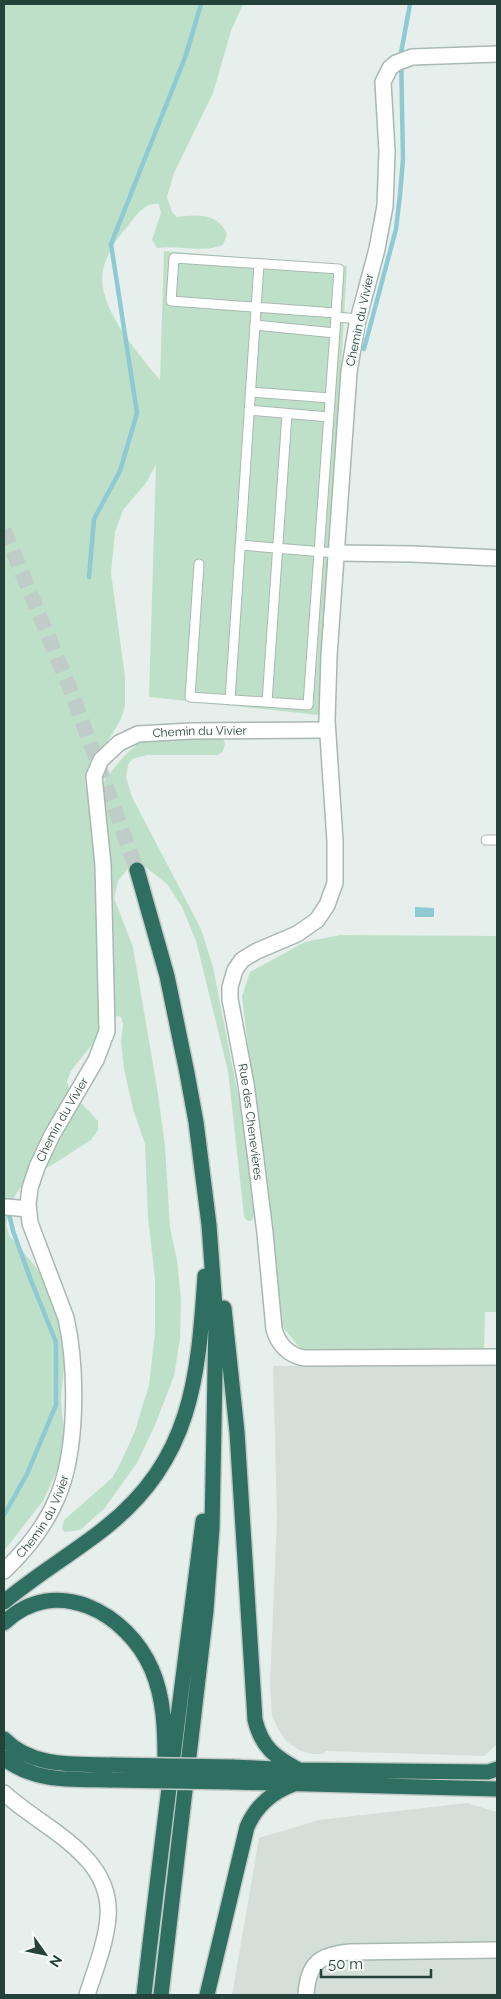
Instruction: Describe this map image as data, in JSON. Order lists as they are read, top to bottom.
{
  "streets": {
    "street": ["Chemin du Vivier", "Rue des Chenevières"]
  },
  "crossings": [
    ["Chemin du Vivier", "Rue des Chenevières"]
  ],
  "scale_bar": "50 m",
  "north": "bottom right"
}
